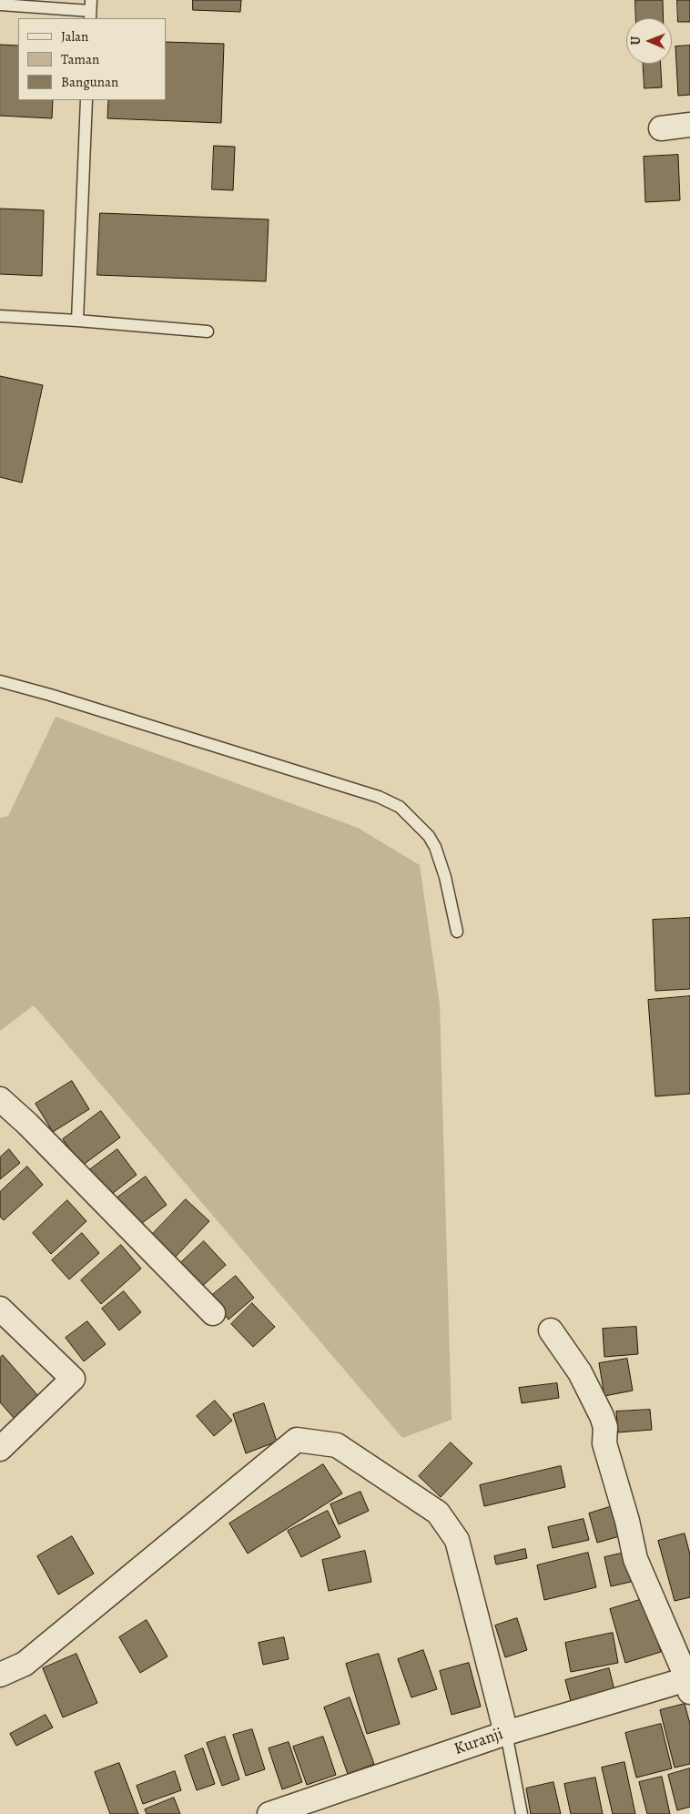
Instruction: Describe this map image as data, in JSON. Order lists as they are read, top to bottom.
{
  "streets": {
    "street": ["Kuranji"]
  },
  "legend": ["Jalan", "Taman", "Bangunan"],
  "north": "left"
}
